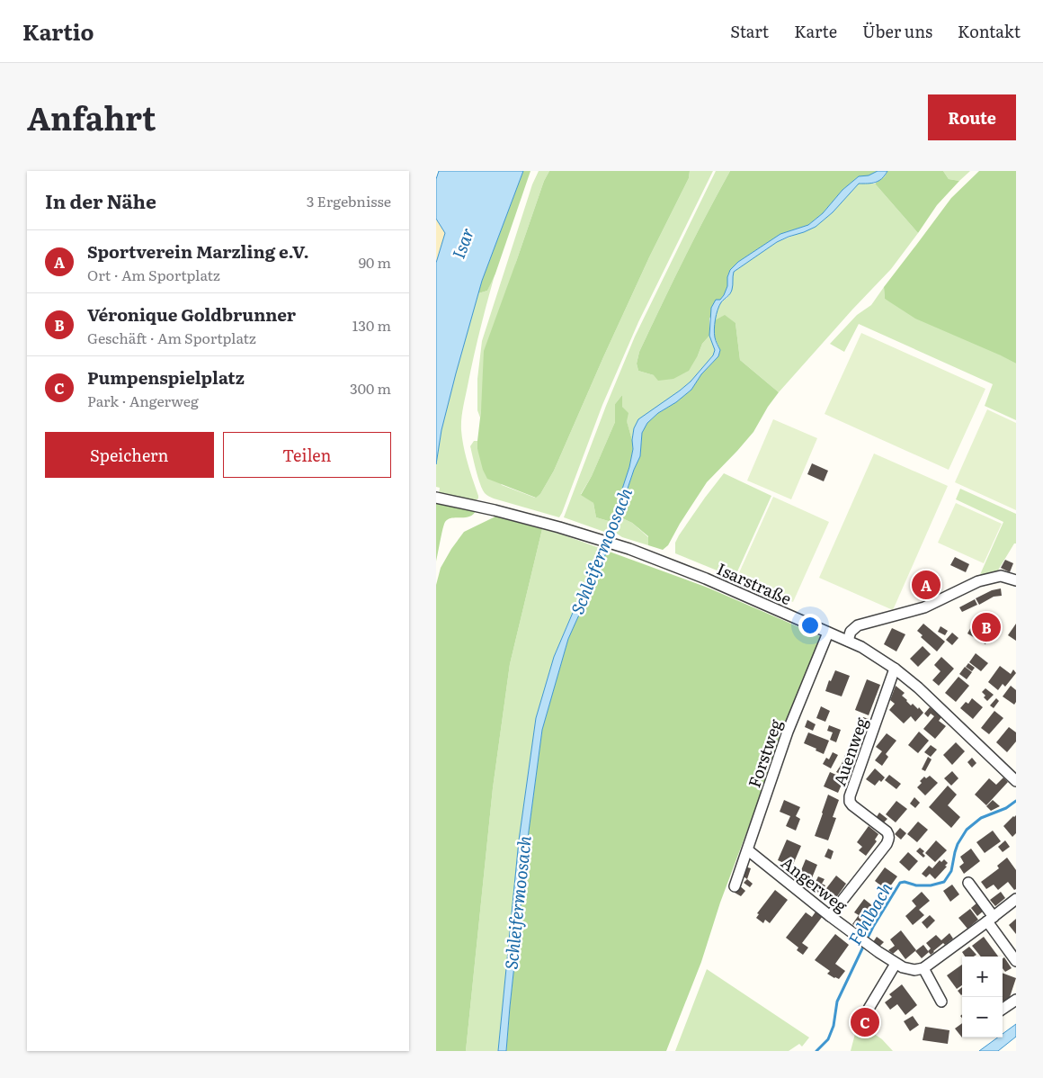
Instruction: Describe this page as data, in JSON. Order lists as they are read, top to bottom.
{
  "streets": {
    "street": [
      "Isarstraße",
      "Auenweg",
      "Forstweg",
      "Angerweg"
    ]
  },
  "crossings": [
    ["Isarstraße", "Auenweg"],
    ["Isarstraße", "Forstweg"],
    ["Auenweg", "Angerweg"],
    ["Forstweg", "Angerweg"]
  ],
  "water": ["Isar", "Schleifermoosach", "Fehlbach"],
  "page": {
    "header": "Kartio",
    "nav": [
      "Start",
      "Karte",
      "Über uns",
      "Kontakt"
    ],
    "title": "Anfahrt",
    "buttons": [
      "Route",
      ["Speichern", "Teilen"]
    ],
    "heading": ["In der Nähe", "3 Ergebnisse"],
    "list": [
      {
        "mark": "A",
        "name": "Sportverein Marzling e.V.",
        "note": "Ort · Am Sportplatz",
        "value": "90 m"
      },
      {
        "mark": "B",
        "name": "Véronique Goldbrunner",
        "note": "Geschäft · Am Sportplatz",
        "value": "130 m"
      },
      {
        "mark": "C",
        "name": "Pumpenspielplatz",
        "note": "Park · Angerweg",
        "value": "300 m"
      }
    ],
    "pins": ["A", "B", "C"],
    "map_buttons": ["+", "−"]
  }
}
